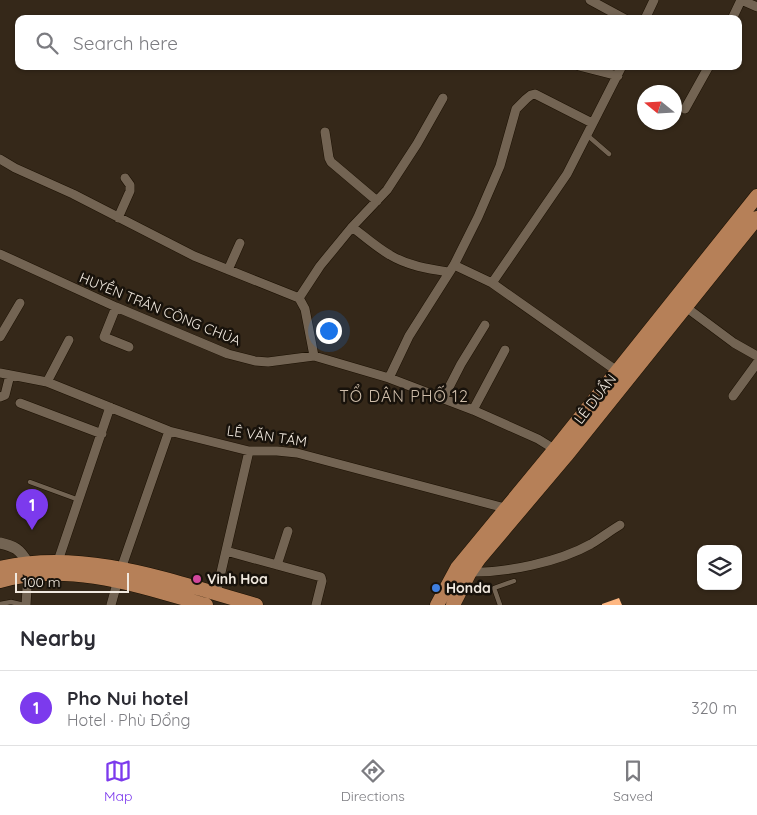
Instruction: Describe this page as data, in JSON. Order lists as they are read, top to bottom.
{
  "streets": {
    "main road": ["LÊ DUẨN"],
    "street": ["HUYỀN TRÂN CÔNG CHÚA", "LÊ VĂN TÁM"]
  },
  "crossings": [
    ["HUYỀN TRÂN CÔNG CHÚA", "LÊ DUẨN"],
    ["LÊ DUẨN", "LÊ VĂN TÁM"]
  ],
  "districts": ["TỔ DÂN PHỐ 12"],
  "places": ["Vinh Hoa", "Honda"],
  "scale_bar": "100 m",
  "north": "left",
  "page": {
    "search": "Search here",
    "pins": "1",
    "scale": "100 m",
    "heading": "Nearby",
    "list": [
      {
        "mark": "1",
        "name": "Pho Nui hotel",
        "note": "Hotel · Phù Đổng",
        "value": "320 m"
      }
    ],
    "nav": ["Map", "Directions", "Saved"]
  }
}
